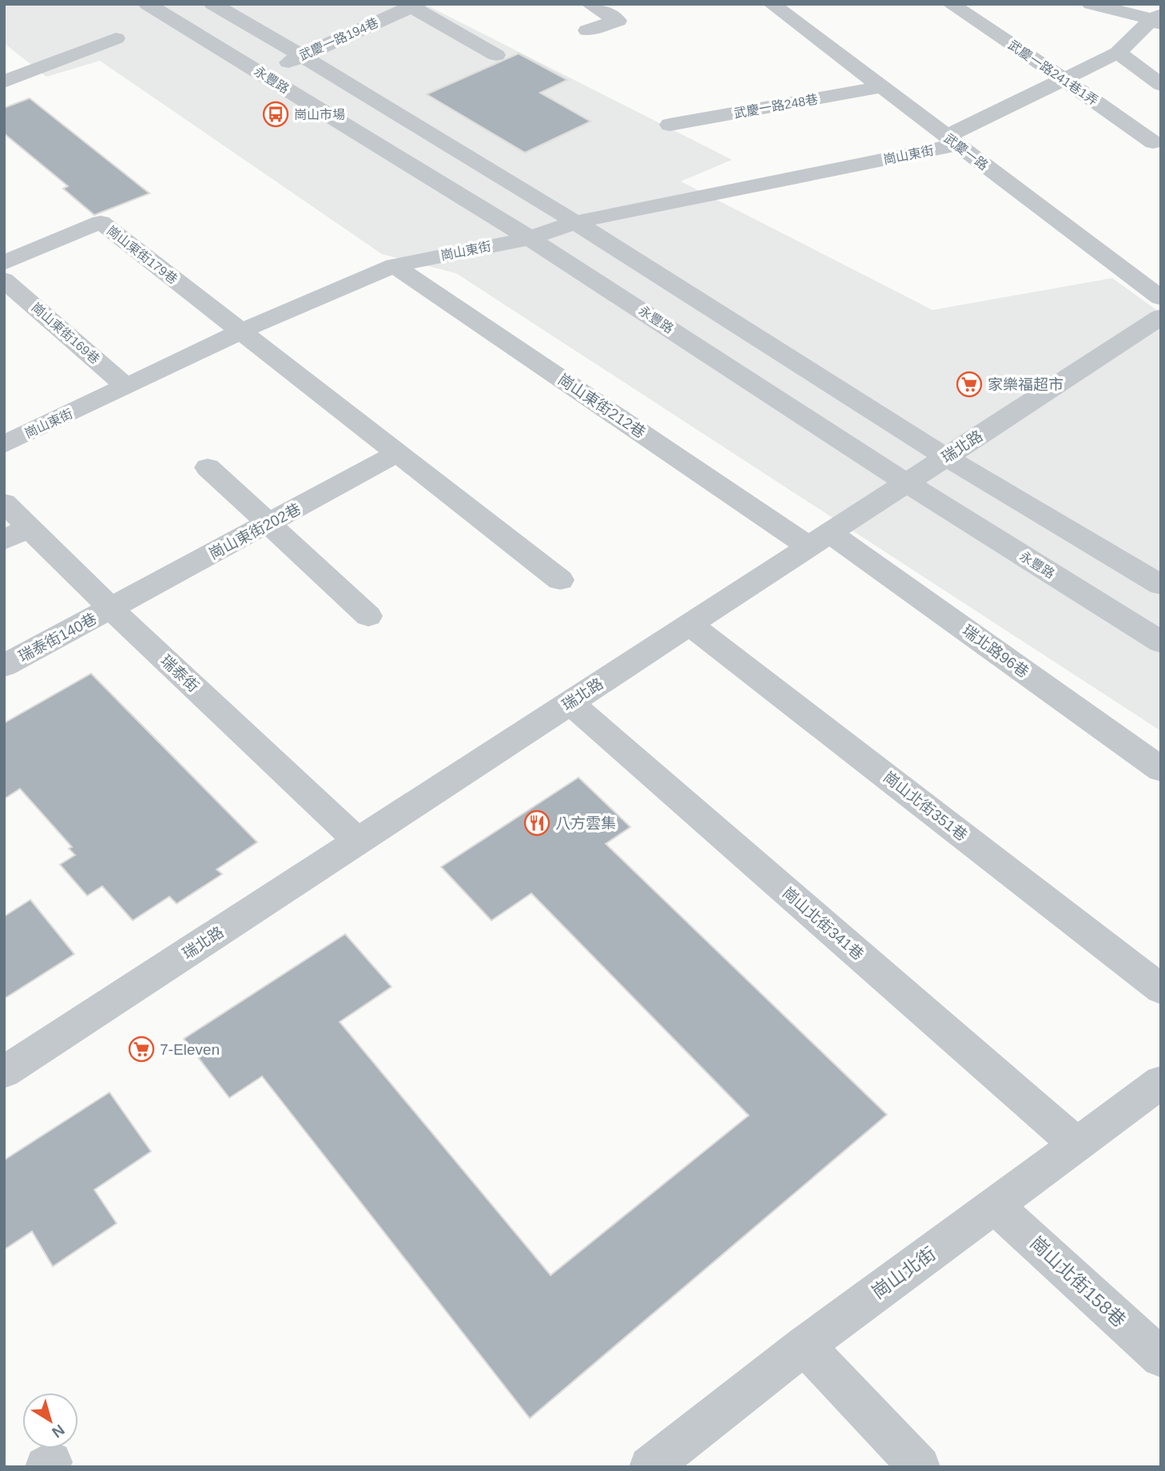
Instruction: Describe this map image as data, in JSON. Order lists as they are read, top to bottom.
{
  "streets": {
    "street": [
      "武慶一路194巷",
      "武慶一路241巷1弄",
      "永豐路",
      "武慶一路248巷",
      "武慶一路",
      "崗山東街",
      "崗山東街179巷",
      "崗山東街169巷",
      "崗山東街212巷",
      "瑞北路",
      "崗山東街202巷",
      "瑞泰街140巷",
      "瑞北路96巷",
      "瑞泰街",
      "崗山北街351巷",
      "崗山北街341巷",
      "崗山北街",
      "崗山北街158巷"
    ]
  },
  "crossings": [
    ["武慶一路194巷", "永豐路"],
    ["武慶一路241巷1弄", "崗山東街"],
    ["永豐路", "崗山東街"],
    ["永豐路", "瑞北路"],
    ["武慶一路248巷", "武慶一路"],
    ["武慶一路", "崗山東街"],
    ["崗山東街", "崗山東街179巷"],
    ["崗山東街", "崗山東街169巷"],
    ["崗山東街", "崗山東街212巷"],
    ["崗山東街212巷", "瑞北路"],
    ["崗山東街212巷", "瑞北路96巷"],
    ["瑞北路", "瑞北路96巷"],
    ["瑞北路", "瑞泰街"],
    ["瑞北路", "崗山北街351巷"],
    ["瑞北路", "崗山北街341巷"],
    ["崗山東街202巷", "瑞泰街140巷"],
    ["崗山東街202巷", "瑞泰街"],
    ["瑞泰街140巷", "瑞泰街"],
    ["崗山北街341巷", "崗山北街"],
    ["崗山北街", "崗山北街158巷"]
  ],
  "places": {
    "bus stop": ["崗山市場"],
    "supermarket": ["家樂福超市", "7-Eleven"],
    "restaurant": ["八方雲集"]
  },
  "north": "bottom right"
}
